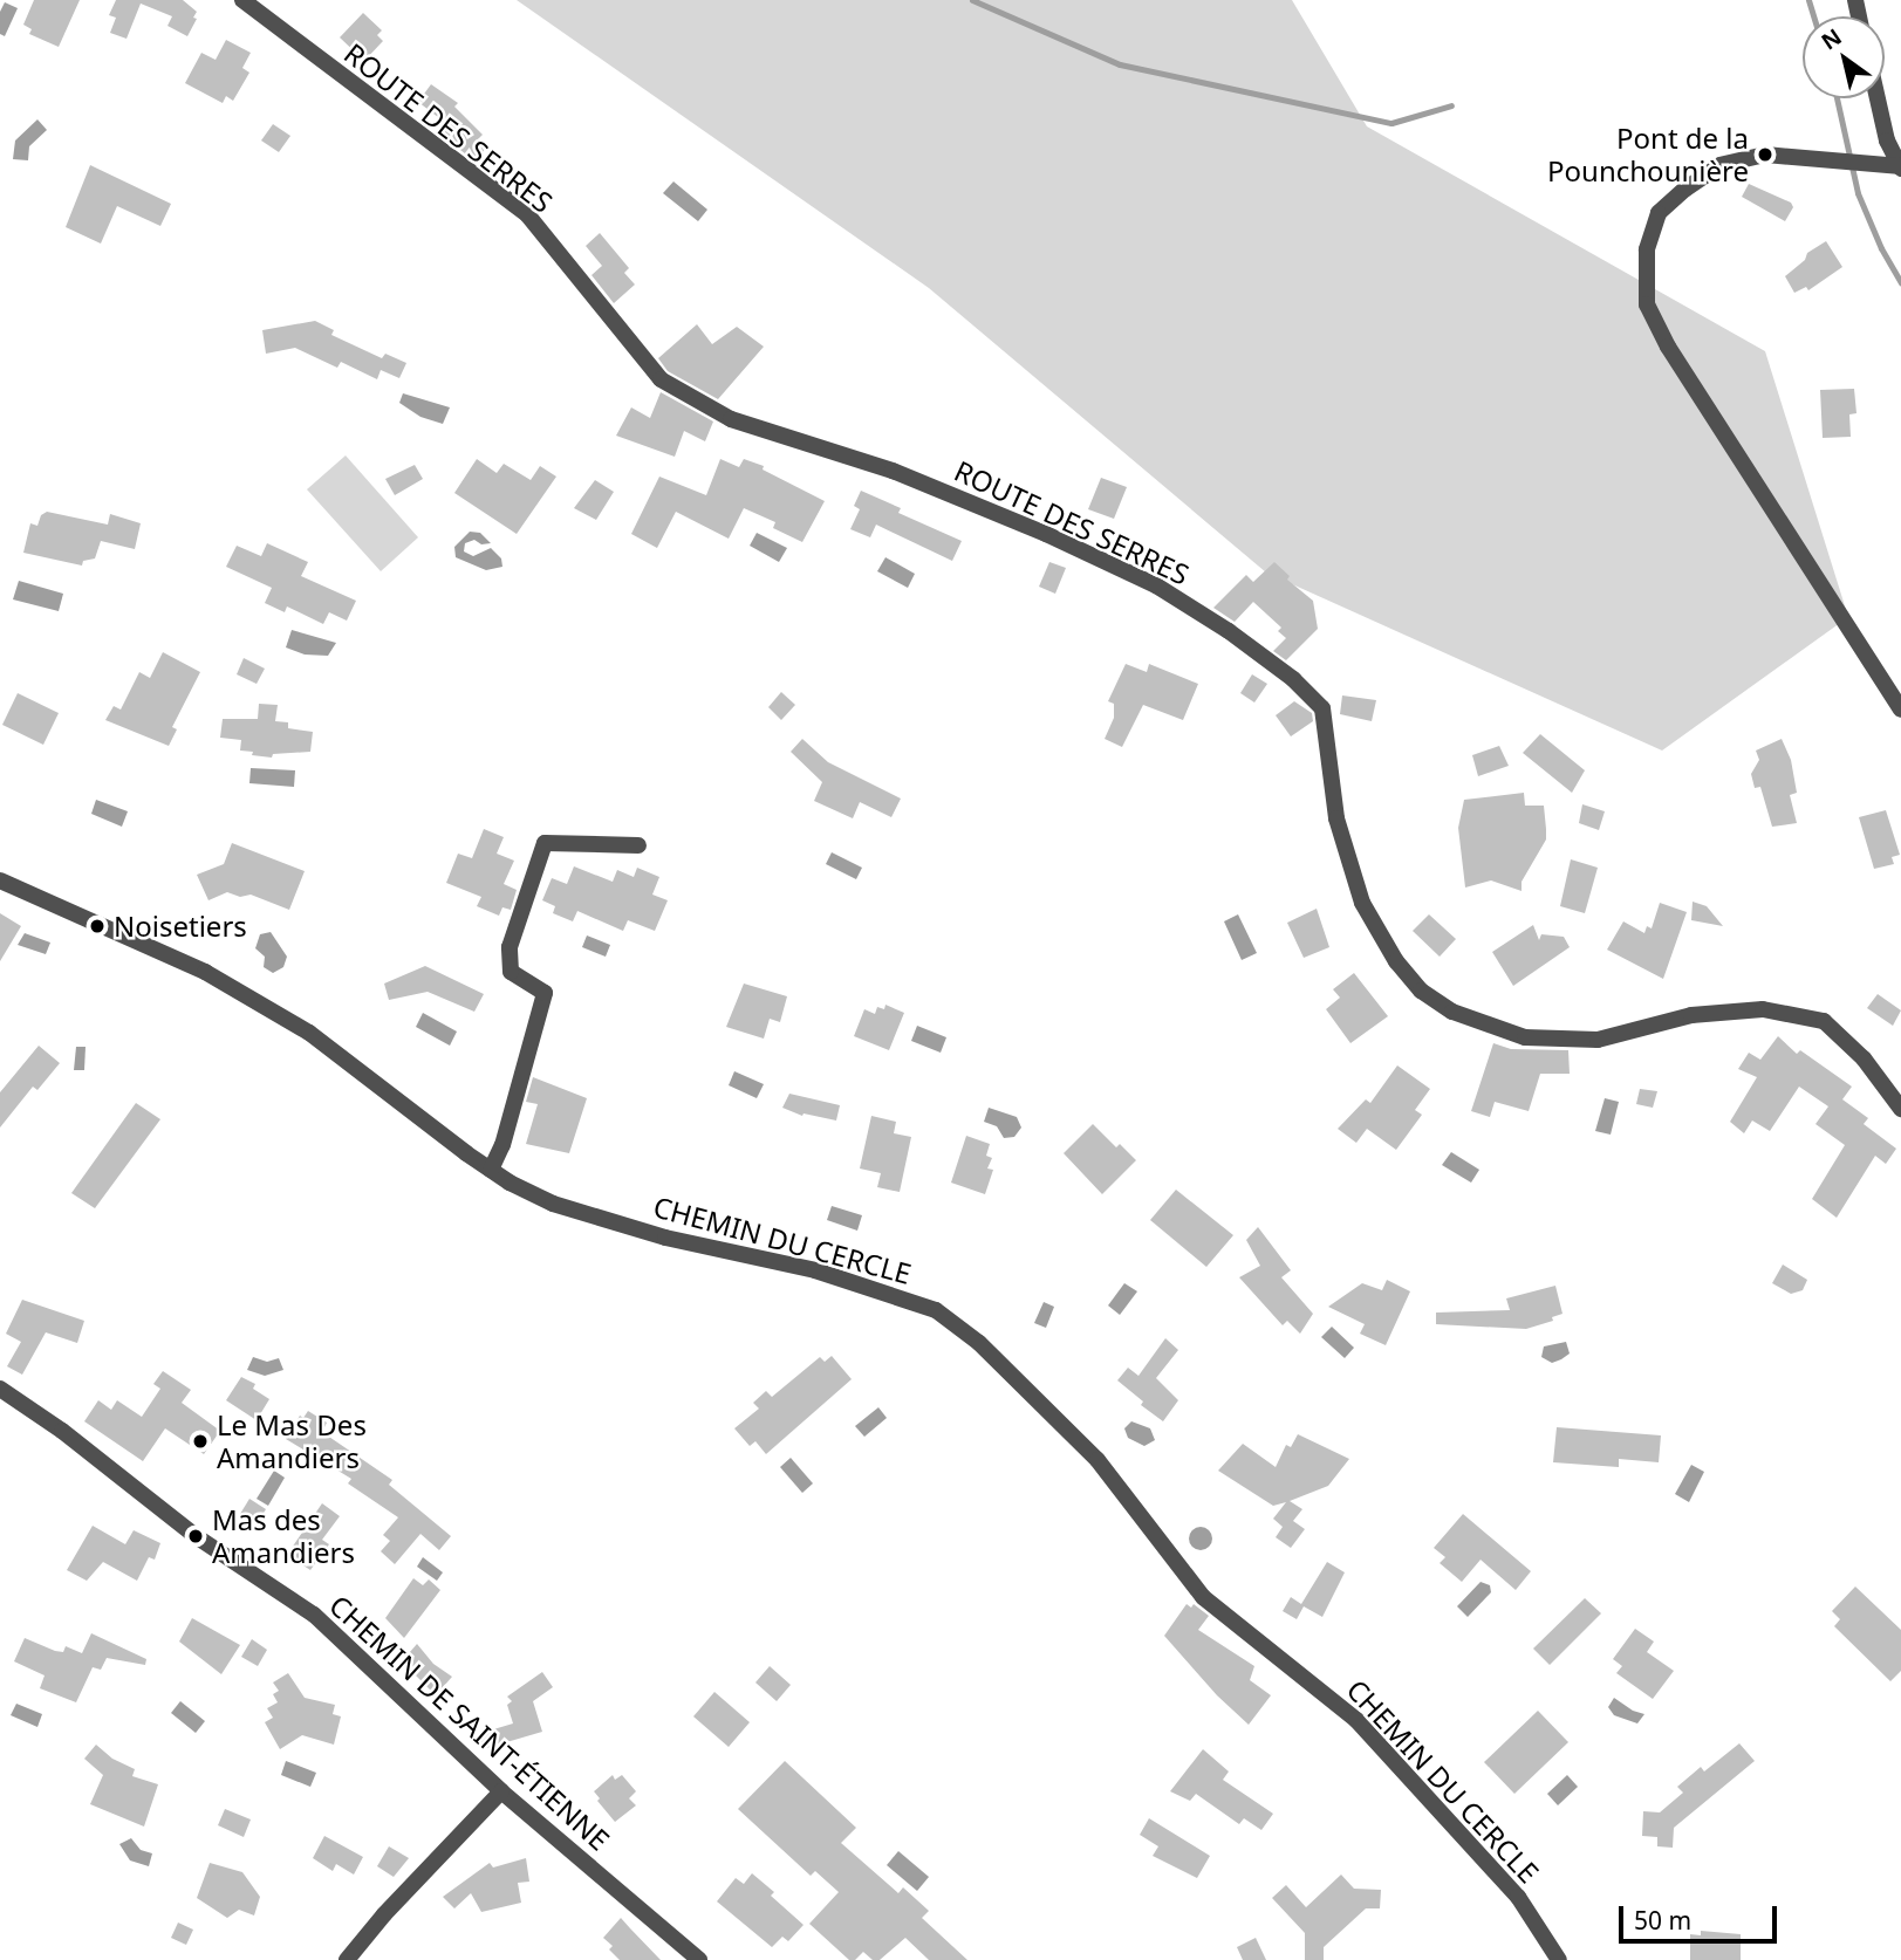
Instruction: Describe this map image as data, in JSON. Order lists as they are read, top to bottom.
{
  "streets": {
    "street": ["ROUTE DES SERRES", "CHEMIN DU CERCLE", "CHEMIN DE SAINT-ÉTIENNE"]
  },
  "places": [
    "Pont de la Pounchounière",
    "Noisetiers",
    "Le Mas Des Amandiers",
    "Mas des Amandiers"
  ],
  "scale_bar": "50 m",
  "north": "top left"
}
